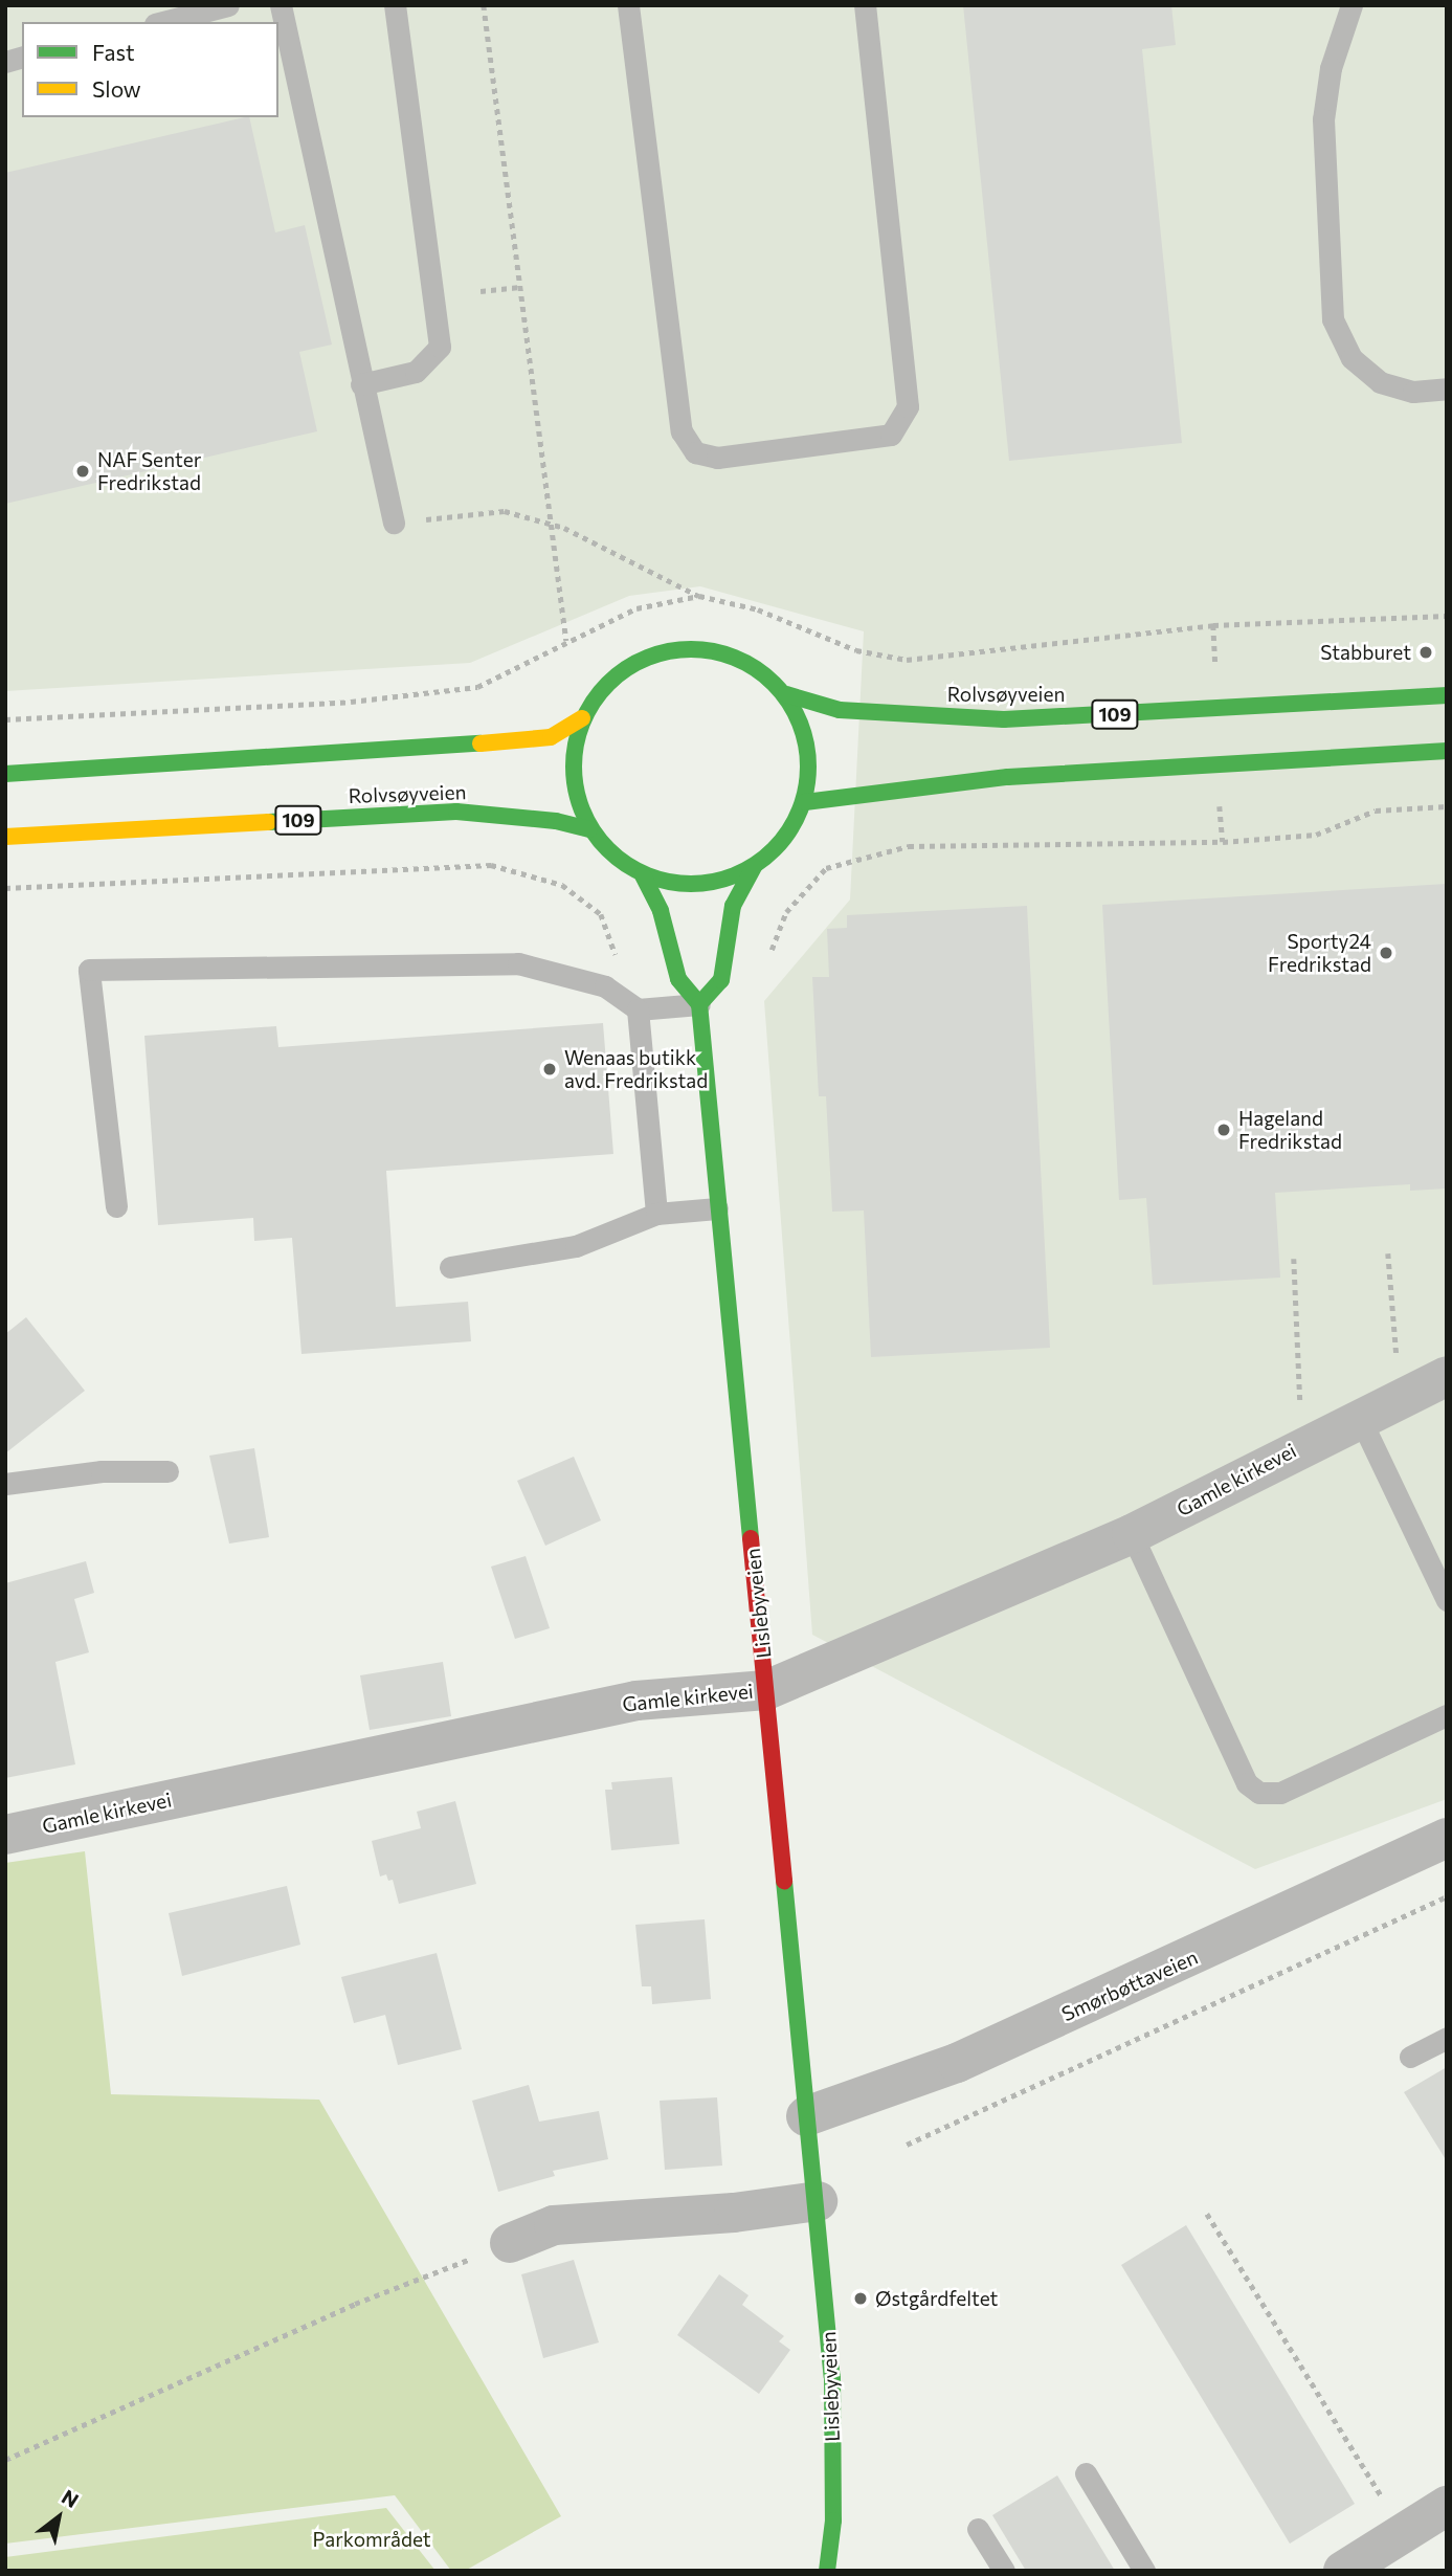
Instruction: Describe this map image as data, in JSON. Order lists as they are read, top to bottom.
{
  "streets": {
    "main road": ["Rolvsøyveien", "109", "Lislebyveien"],
    "street": ["Gamle kirkevei", "Smørbøttaveien"]
  },
  "crossings": [
    ["Rolvsøyveien", "109"],
    ["Gamle kirkevei", "Lislebyveien"],
    ["Lislebyveien", "Smørbøttaveien"]
  ],
  "parks": ["Parkområdet"],
  "places": [
    "NAF Senter Fredrikstad",
    "Stabburet",
    "Sporty24 Fredrikstad",
    "Wenaas butikk avd. Fredrikstad",
    "Hageland Fredrikstad",
    "Østgårdfeltet"
  ],
  "legend": ["Fast", "Slow"],
  "north": "top right"
}
